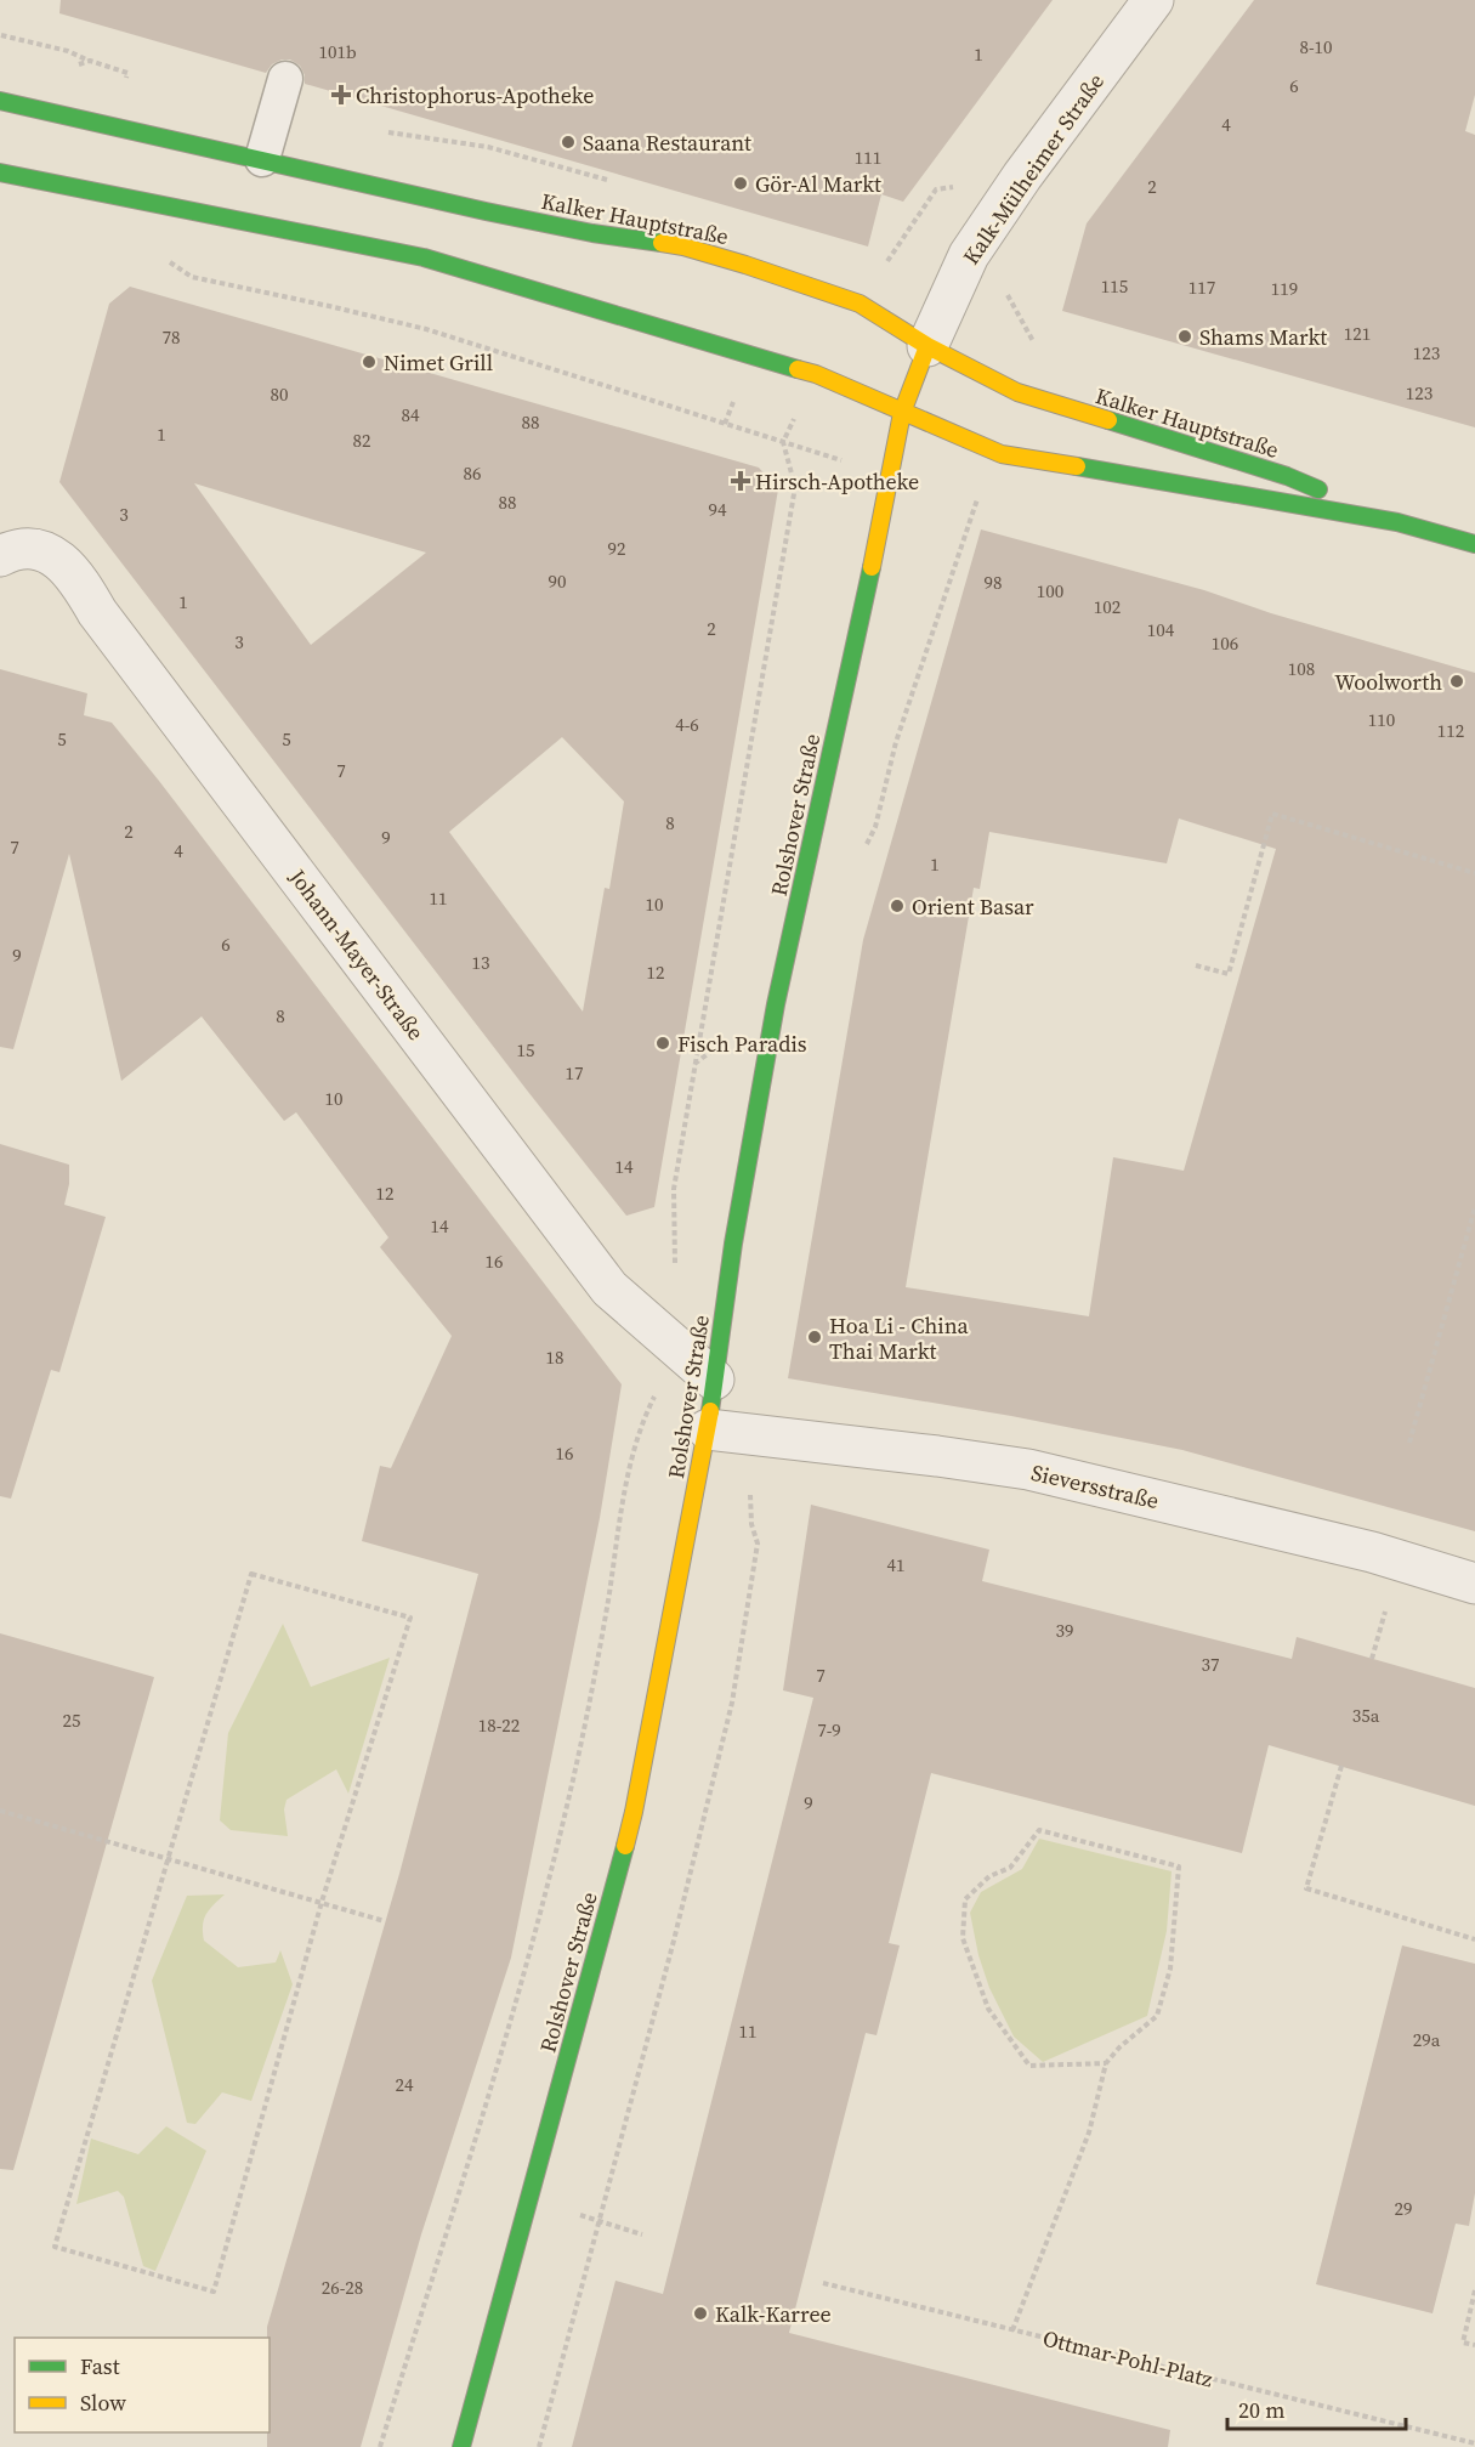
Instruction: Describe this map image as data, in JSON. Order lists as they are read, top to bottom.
{
  "streets": {
    "main road": ["Kalker Hauptstraße", "Rolshover Straße"],
    "street": ["Kalk-Mülheimer Straße", "Johann-Mayer-Straße", "Sieversstraße"],
    "path": ["Ottmar-Pohl-Platz"]
  },
  "crossings": [
    ["Kalk-Mülheimer Straße", "Kalker Hauptstraße"],
    ["Kalk-Mülheimer Straße", "Rolshover Straße"],
    ["Kalker Hauptstraße", "Rolshover Straße"],
    ["Rolshover Straße", "Johann-Mayer-Straße"],
    ["Rolshover Straße", "Sieversstraße"]
  ],
  "places": {
    "health": ["Christophorus-Apotheke", "Hirsch-Apotheke"],
    "other": [
      "Saana Restaurant",
      "Gör-Al Markt",
      "Shams Markt",
      "Nimet Grill",
      "Woolworth",
      "Orient Basar",
      "Fisch Paradis",
      "Hoa Li - China Thai Markt",
      "Kalk-Karree"
    ]
  },
  "house_numbers": [
    "8-10",
    "101b",
    "1",
    "6",
    "4",
    "111",
    "2",
    "115",
    "117",
    "119",
    "121",
    "78",
    "123",
    "123",
    "80",
    "84",
    "88",
    "1",
    "82",
    "86",
    "88",
    "94",
    "3",
    "92",
    "90",
    "98",
    "100",
    "1",
    "102",
    "2",
    "104",
    "3",
    "106",
    "108",
    "110",
    "4-6",
    "112",
    "5",
    "5",
    "7",
    "8",
    "2",
    "9",
    "7",
    "4",
    "1",
    "11",
    "10",
    "6",
    "9",
    "13",
    "12",
    "8",
    "15",
    "17",
    "10",
    "14",
    "12",
    "14",
    "16",
    "18",
    "16",
    "41",
    "39",
    "37",
    "7",
    "35a",
    "25",
    "18-22",
    "7-9",
    "9",
    "11",
    "29a",
    "24",
    "29",
    "26-28"
  ],
  "legend": ["Fast", "Slow"],
  "scale_bar": "20 m"
}
